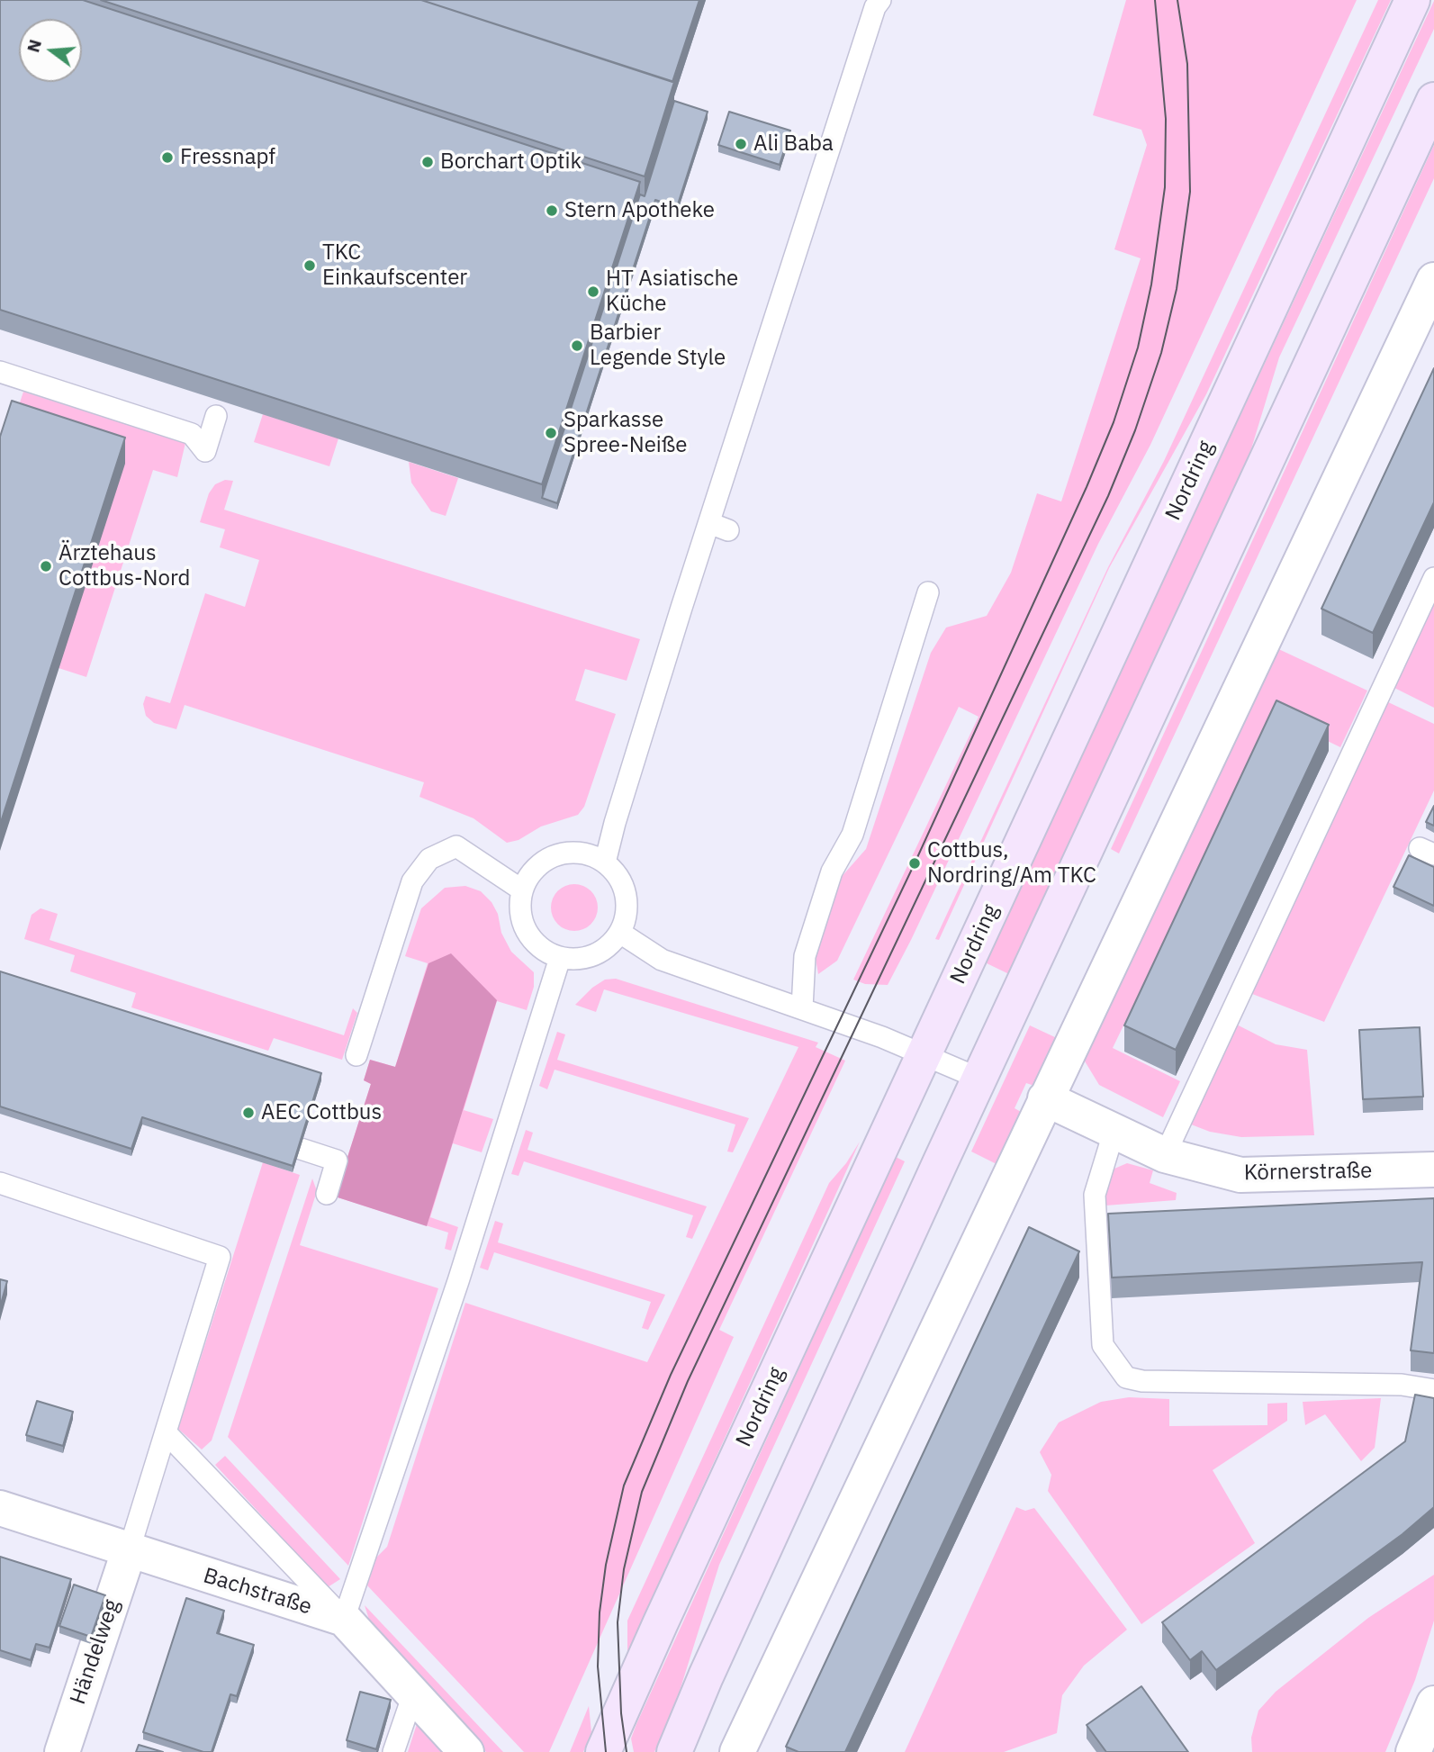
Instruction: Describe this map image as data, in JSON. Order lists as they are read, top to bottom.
{
  "streets": {
    "main road": ["Nordring"],
    "street": ["Körnerstraße", "Bachstraße", "Händelweg"]
  },
  "crossings": [
    ["Bachstraße", "Händelweg"]
  ],
  "places": [
    "Ali Baba",
    "Fressnapf",
    "Borchart Optik",
    "Stern Apotheke",
    "TKC Einkaufscenter",
    "HT Asiatische Küche",
    "Barbier Legende Style",
    "Sparkasse Spree-Neiße",
    "Ärztehaus Cottbus-Nord",
    "Cottbus, Nordring/Am TKC",
    "AEC Cottbus"
  ],
  "north": "left"
}
